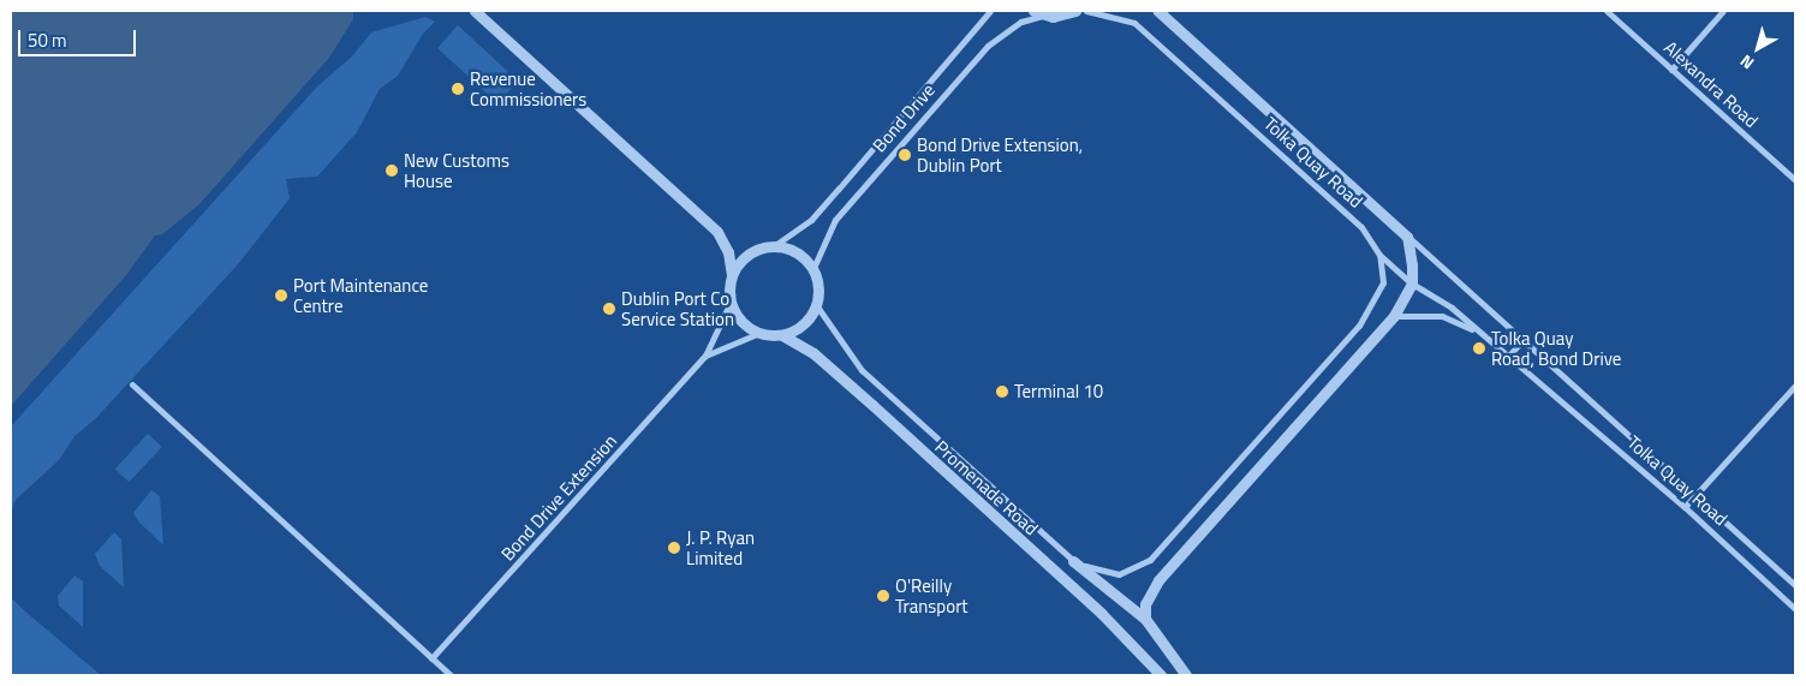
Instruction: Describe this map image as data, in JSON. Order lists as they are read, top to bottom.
{
  "streets": {
    "street": [
      "Alexandra Road",
      "Bond Drive",
      "Tolka Quay Road",
      "Promenade Road",
      "Bond Drive Extension"
    ]
  },
  "crossings": [
    ["Bond Drive", "Promenade Road"],
    ["Bond Drive", "Bond Drive Extension"],
    ["Tolka Quay Road", "Promenade Road"],
    ["Promenade Road", "Bond Drive Extension"]
  ],
  "places": [
    "Revenue Commissioners",
    "Bond Drive Extension, Dublin Port",
    "New Customs House",
    "Port Maintenance Centre",
    "Dublin Port Co Service Station",
    "Tolka Quay Road, Bond Drive",
    "Terminal 10",
    "J. P. Ryan Limited",
    "O'Reilly Transport"
  ],
  "scale_bar": "50 m",
  "north": "bottom left"
}
